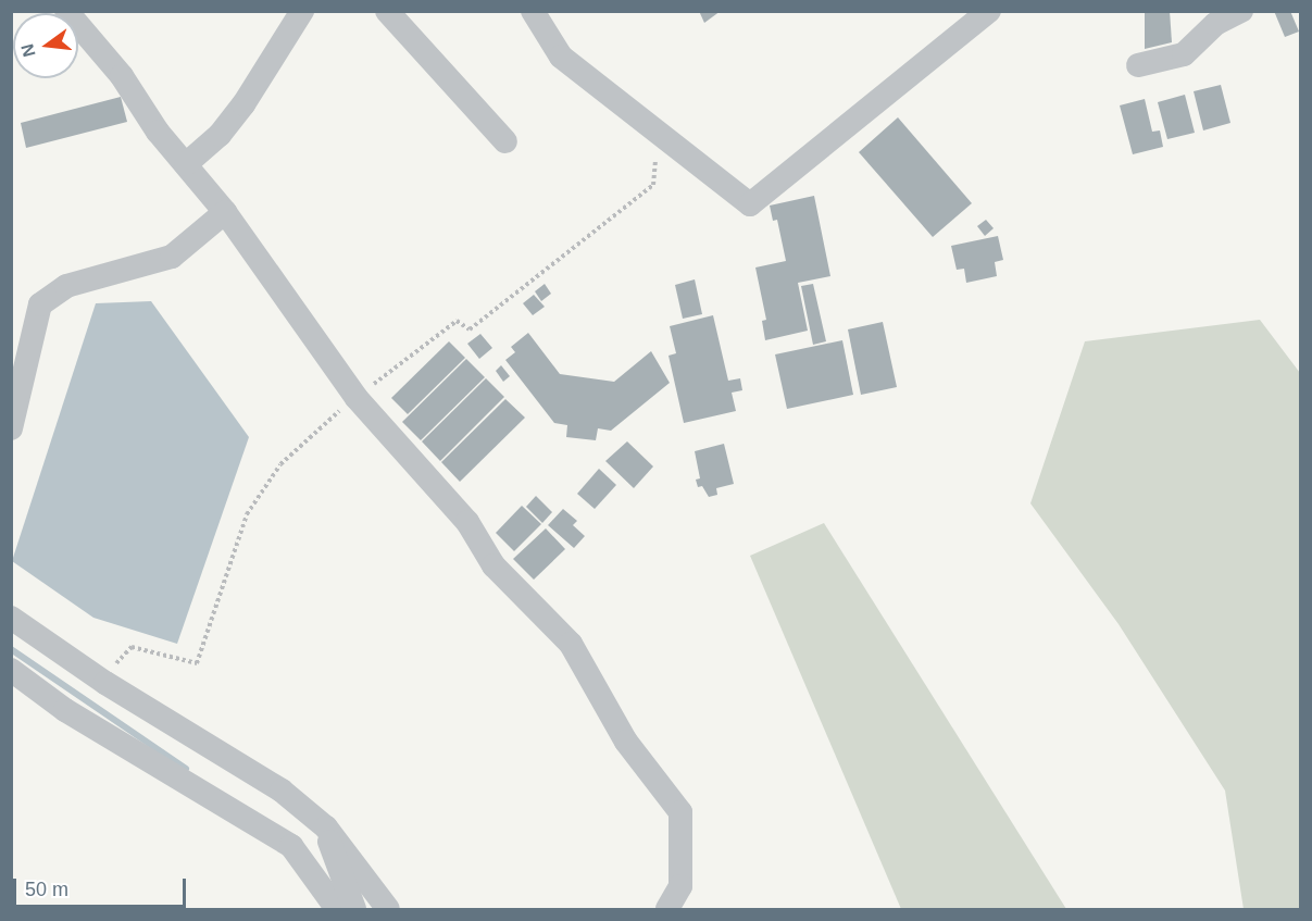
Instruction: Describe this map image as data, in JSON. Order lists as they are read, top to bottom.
{
  "scale_bar": "50 m",
  "north": "left"
}
